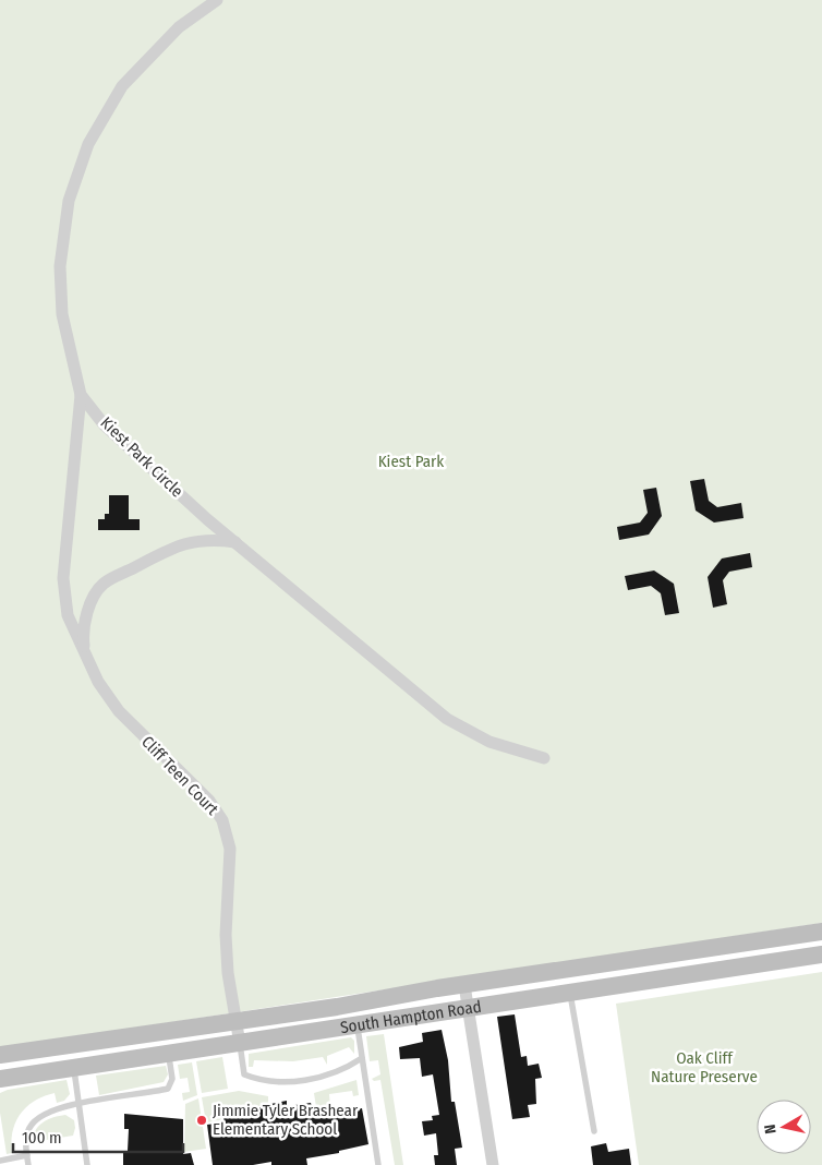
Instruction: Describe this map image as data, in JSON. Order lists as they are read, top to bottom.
{
  "streets": {
    "main road": ["South Hampton Road"],
    "street": ["Kiest Park Circle", "Cliff Teen Court"]
  },
  "crossings": [
    ["Kiest Park Circle", "Cliff Teen Court"],
    ["Cliff Teen Court", "South Hampton Road"]
  ],
  "parks": ["Kiest Park", "Oak Cliff Nature Preserve"],
  "places": ["Jimmie Tyler Brashear Elementary School"],
  "scale_bar": "100 m",
  "north": "left"
}
